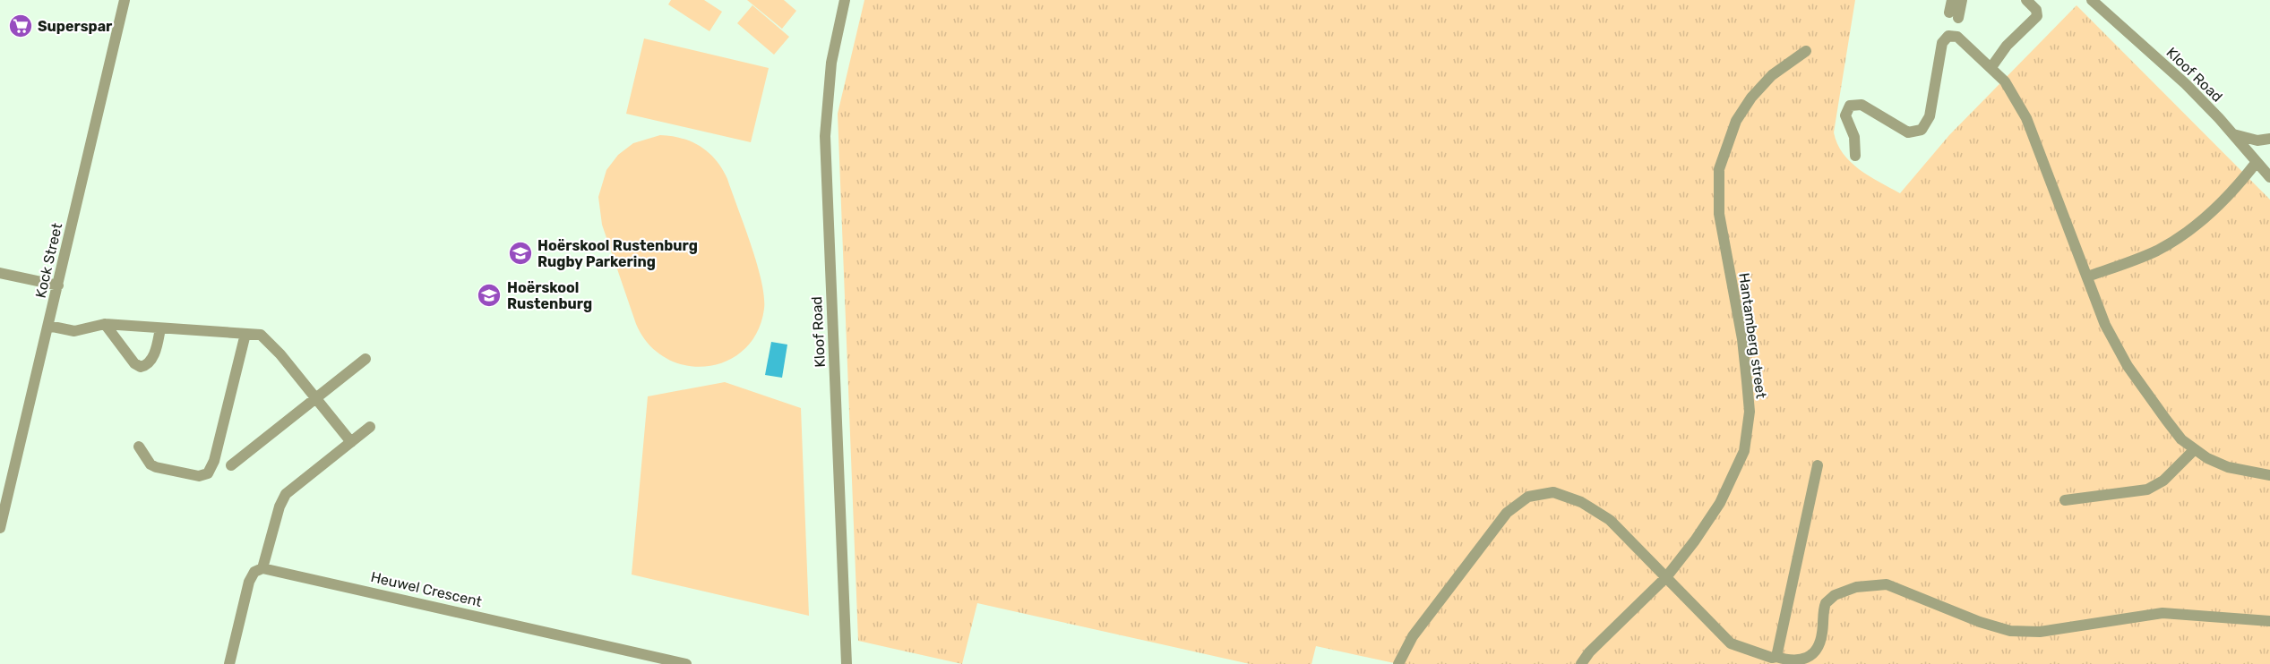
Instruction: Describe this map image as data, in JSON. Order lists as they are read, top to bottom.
{
  "streets": {
    "street": [
      "Kloof Road",
      "Kock Street",
      "Hantamberg street",
      "Heuwel Crescent"
    ]
  },
  "places": {
    "supermarket": ["Superspar"],
    "school or university": ["Hoërskool Rustenburg Rugby Parkering", "Hoërskool Rustenburg"]
  }
}
